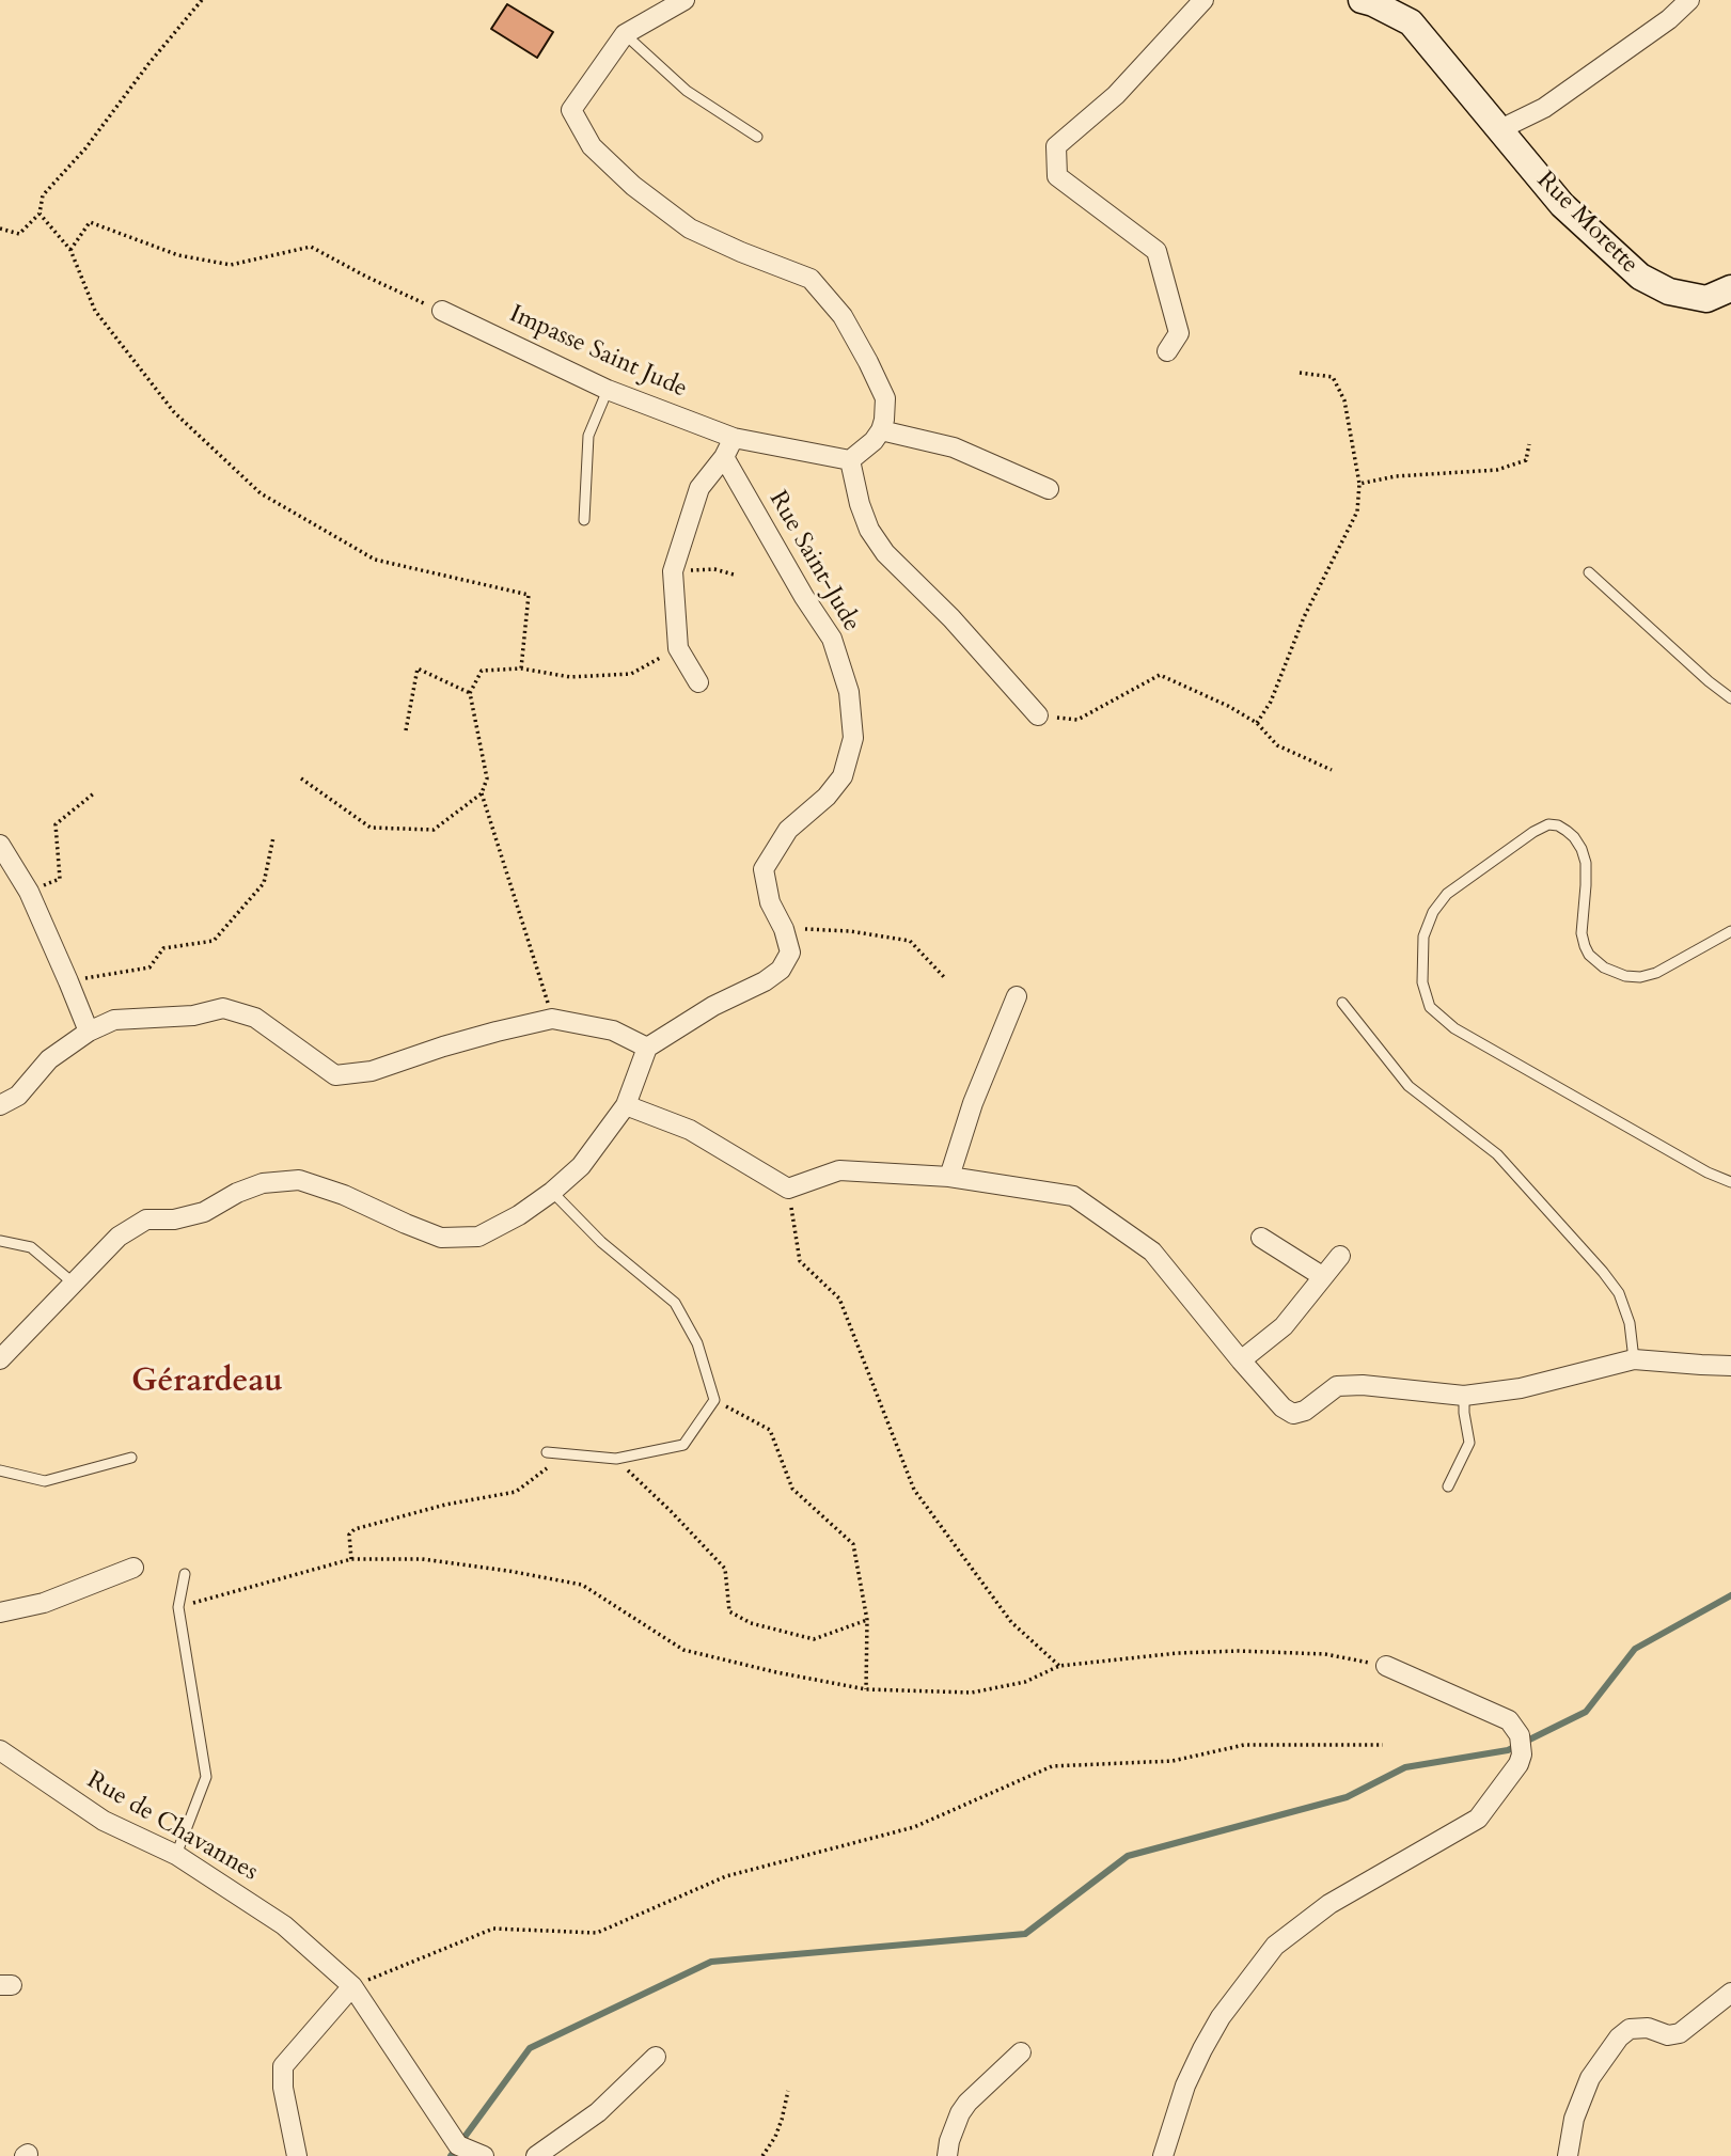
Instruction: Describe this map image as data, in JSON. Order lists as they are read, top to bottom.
{
  "streets": {
    "street": [
      "Rue Morette",
      "Impasse Saint Jude",
      "Rue Saint-Jude",
      "Rue de Chavannes"
    ]
  },
  "districts": ["Gérardeau"]
}
